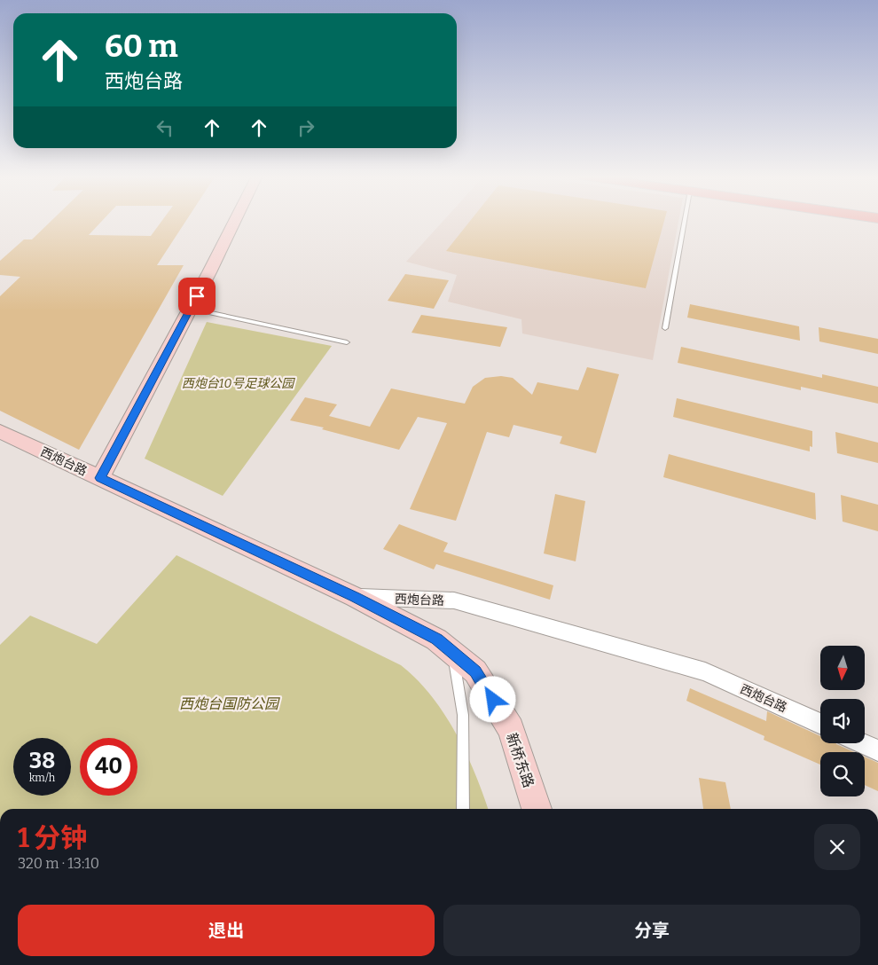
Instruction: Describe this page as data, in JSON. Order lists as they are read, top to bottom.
{
  "streets": {
    "street": ["西炮台路", "新桥东路"]
  },
  "crossings": [
    ["西炮台路", "新桥东路"]
  ],
  "parks": ["西炮台10号足球公园", "西炮台国防公园"],
  "north": "bottom",
  "page": {
    "turn": ["60 m", "西炮台路"],
    "speed": "38 km/h",
    "limit": "40",
    "heading": ["1 分钟", "320 m · 13:10"],
    "buttons": ["退出", "分享"]
  }
}
